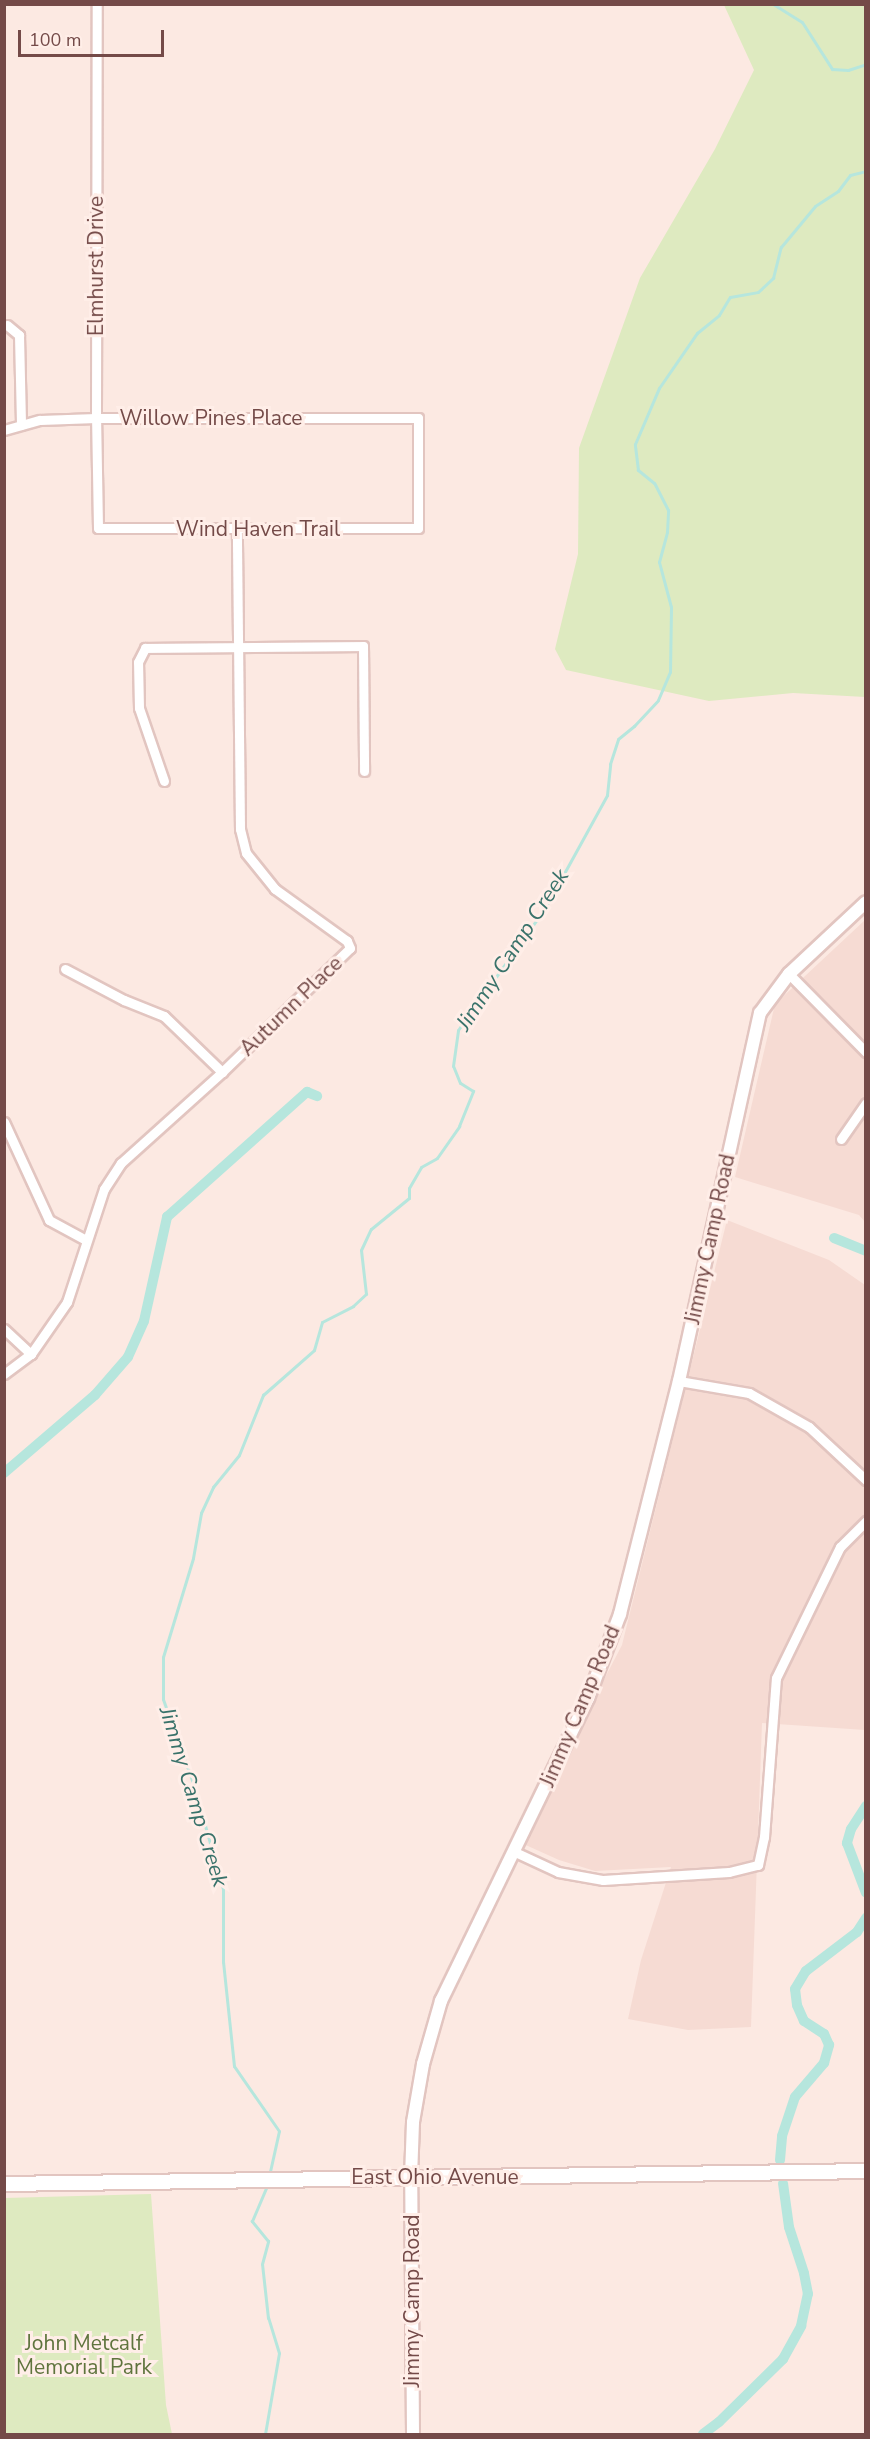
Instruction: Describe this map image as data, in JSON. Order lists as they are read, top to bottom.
{
  "streets": {
    "main road": ["East Ohio Avenue"],
    "street": [
      "Elmhurst Drive",
      "Willow Pines Place",
      "Wind Haven Trail",
      "Autumn Place",
      "Jimmy Camp Road"
    ]
  },
  "crossings": [
    ["Elmhurst Drive", "Willow Pines Place"],
    ["Elmhurst Drive", "Wind Haven Trail"],
    ["Willow Pines Place", "Wind Haven Trail"],
    ["Wind Haven Trail", "Autumn Place"],
    ["Jimmy Camp Road", "East Ohio Avenue"]
  ],
  "water": ["Jimmy Camp Creek"],
  "parks": ["John Metcalf Memorial Park"],
  "scale_bar": "100 m"
}
